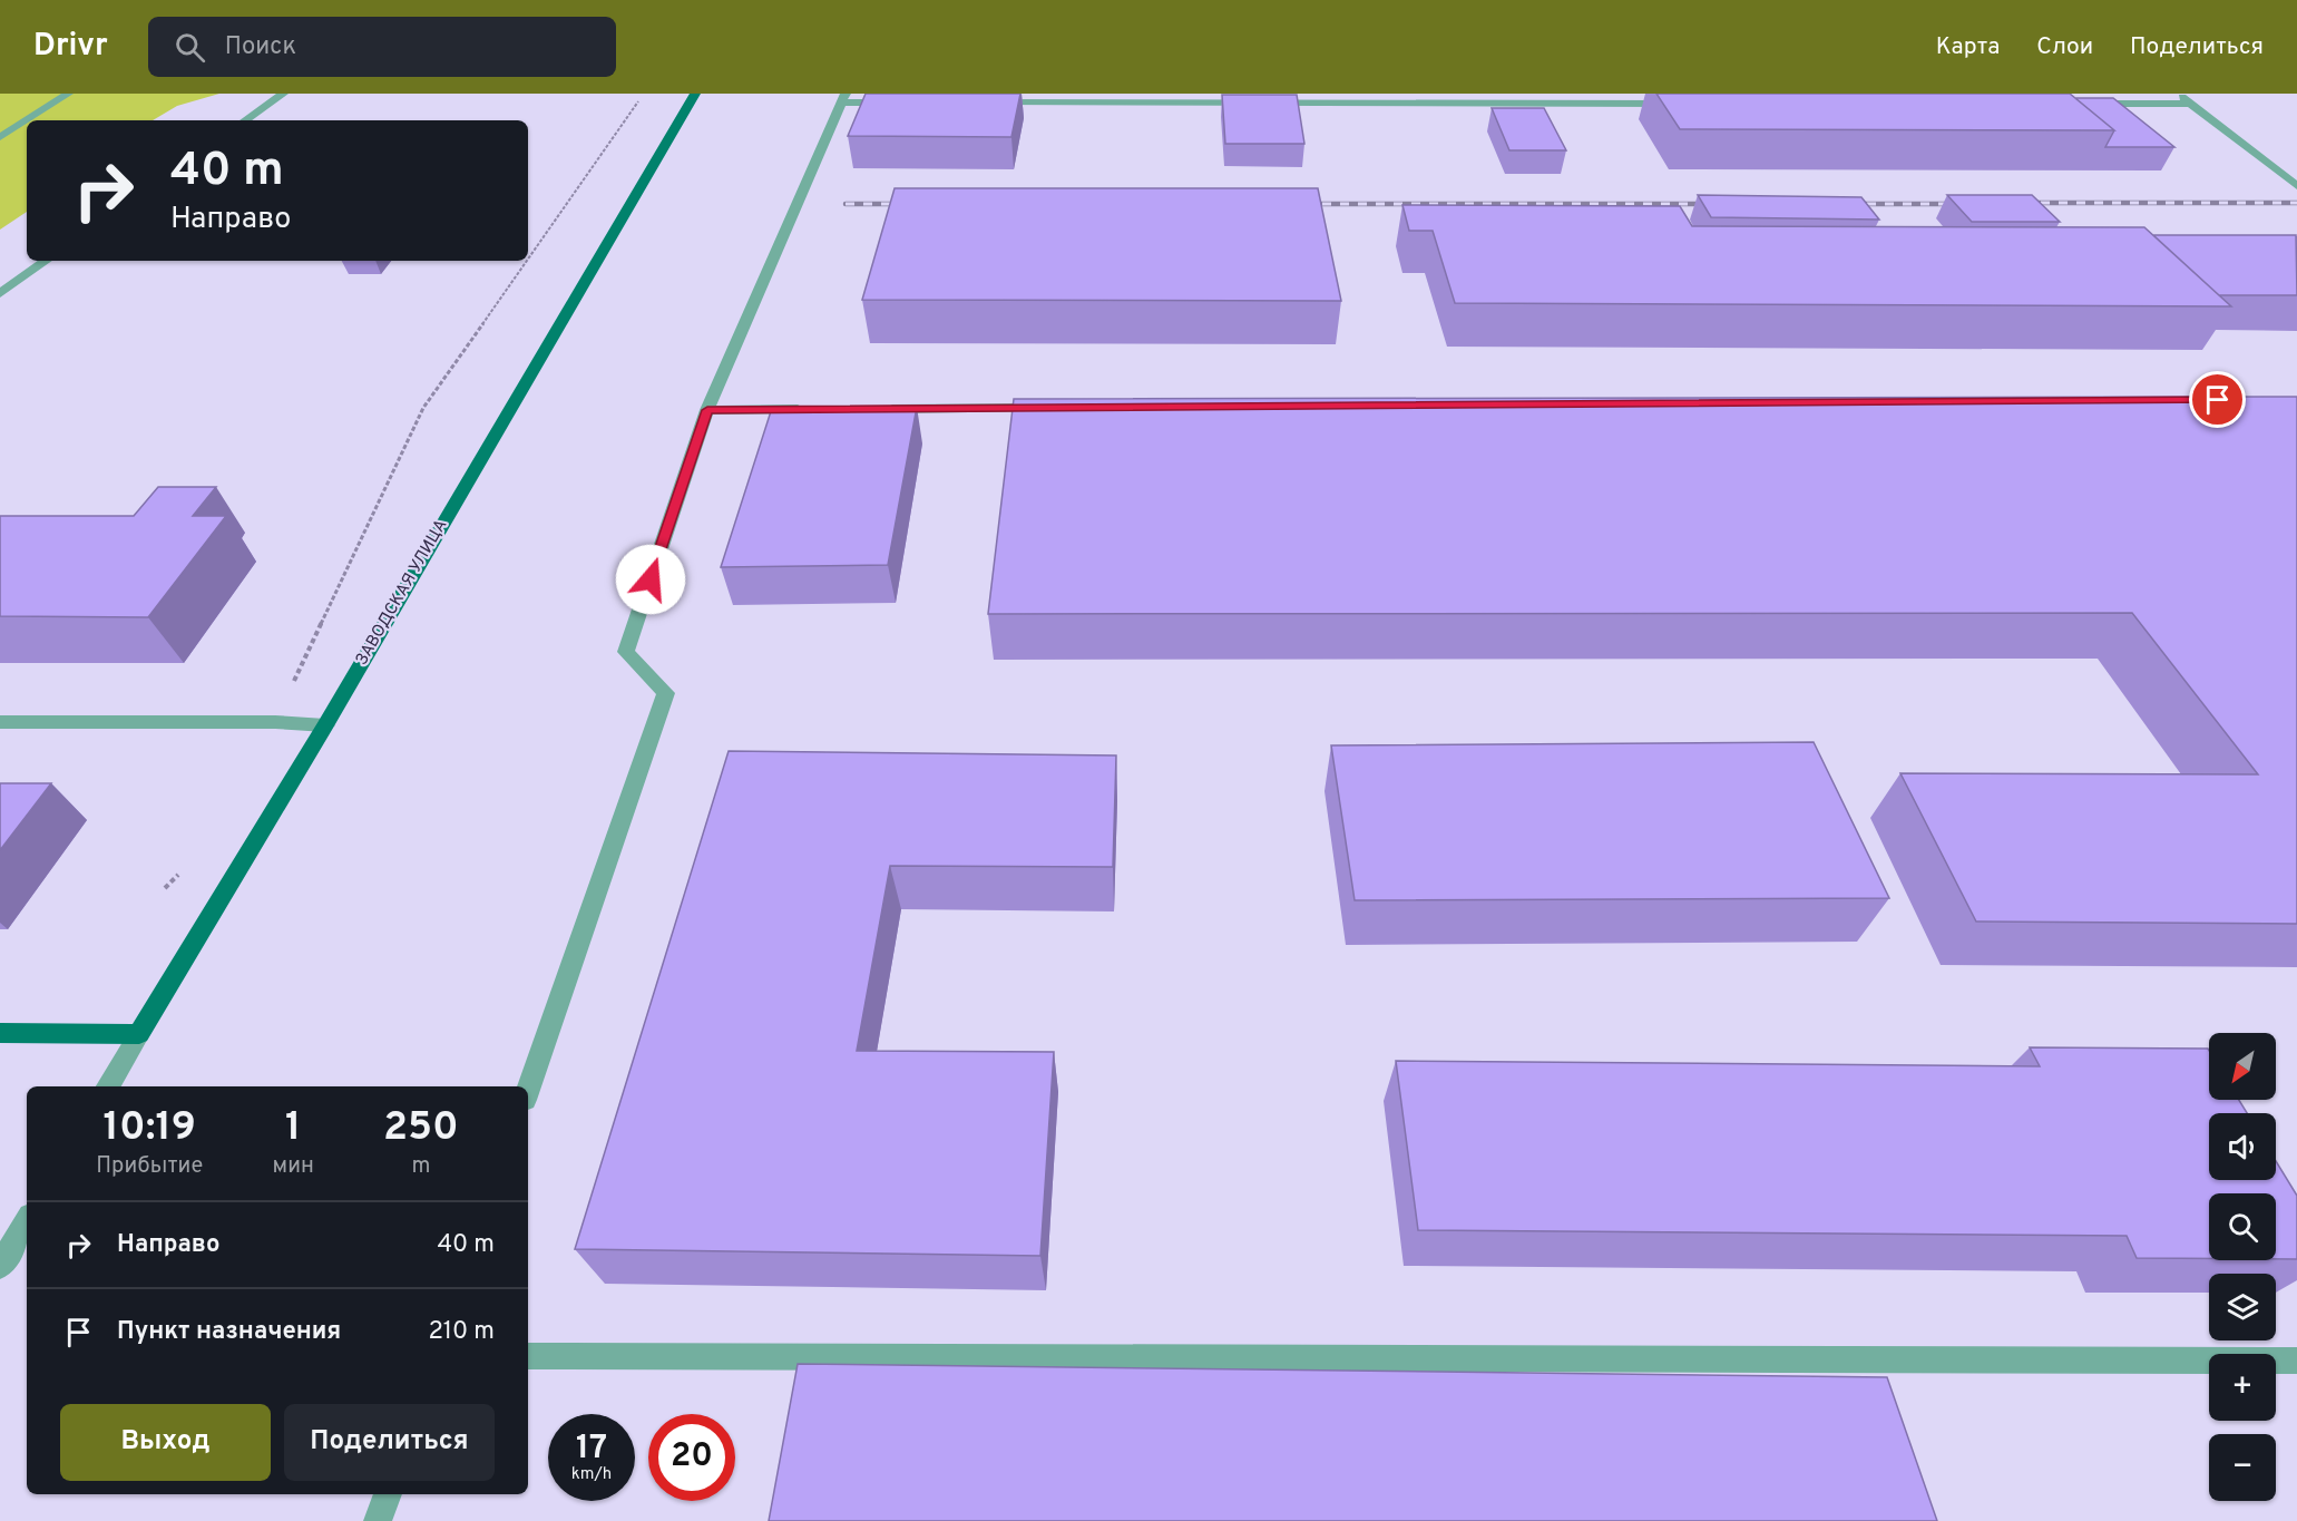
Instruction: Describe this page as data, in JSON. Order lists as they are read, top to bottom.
{
  "streets": {
    "main road": ["ЗАВОДСКАЯ УЛИЦА"]
  },
  "north": "bottom left",
  "page": {
    "header": "Drivr",
    "search": "Поиск",
    "nav": ["Карта", "Слои", "Поделиться"],
    "turn": ["40 m", "Направо"],
    "map_buttons": ["+", "−"],
    "eta": [
      "10:19",
      "Прибытие",
      "1",
      "мин",
      "250",
      "m"
    ],
    "list": [
      {
        "name": "Направо",
        "value": "40 m"
      },
      {
        "name": "Пункт назначения",
        "value": "210 m"
      }
    ],
    "buttons": ["Выход", "Поделиться"],
    "speed": "17 km/h",
    "limit": "20"
  }
}
